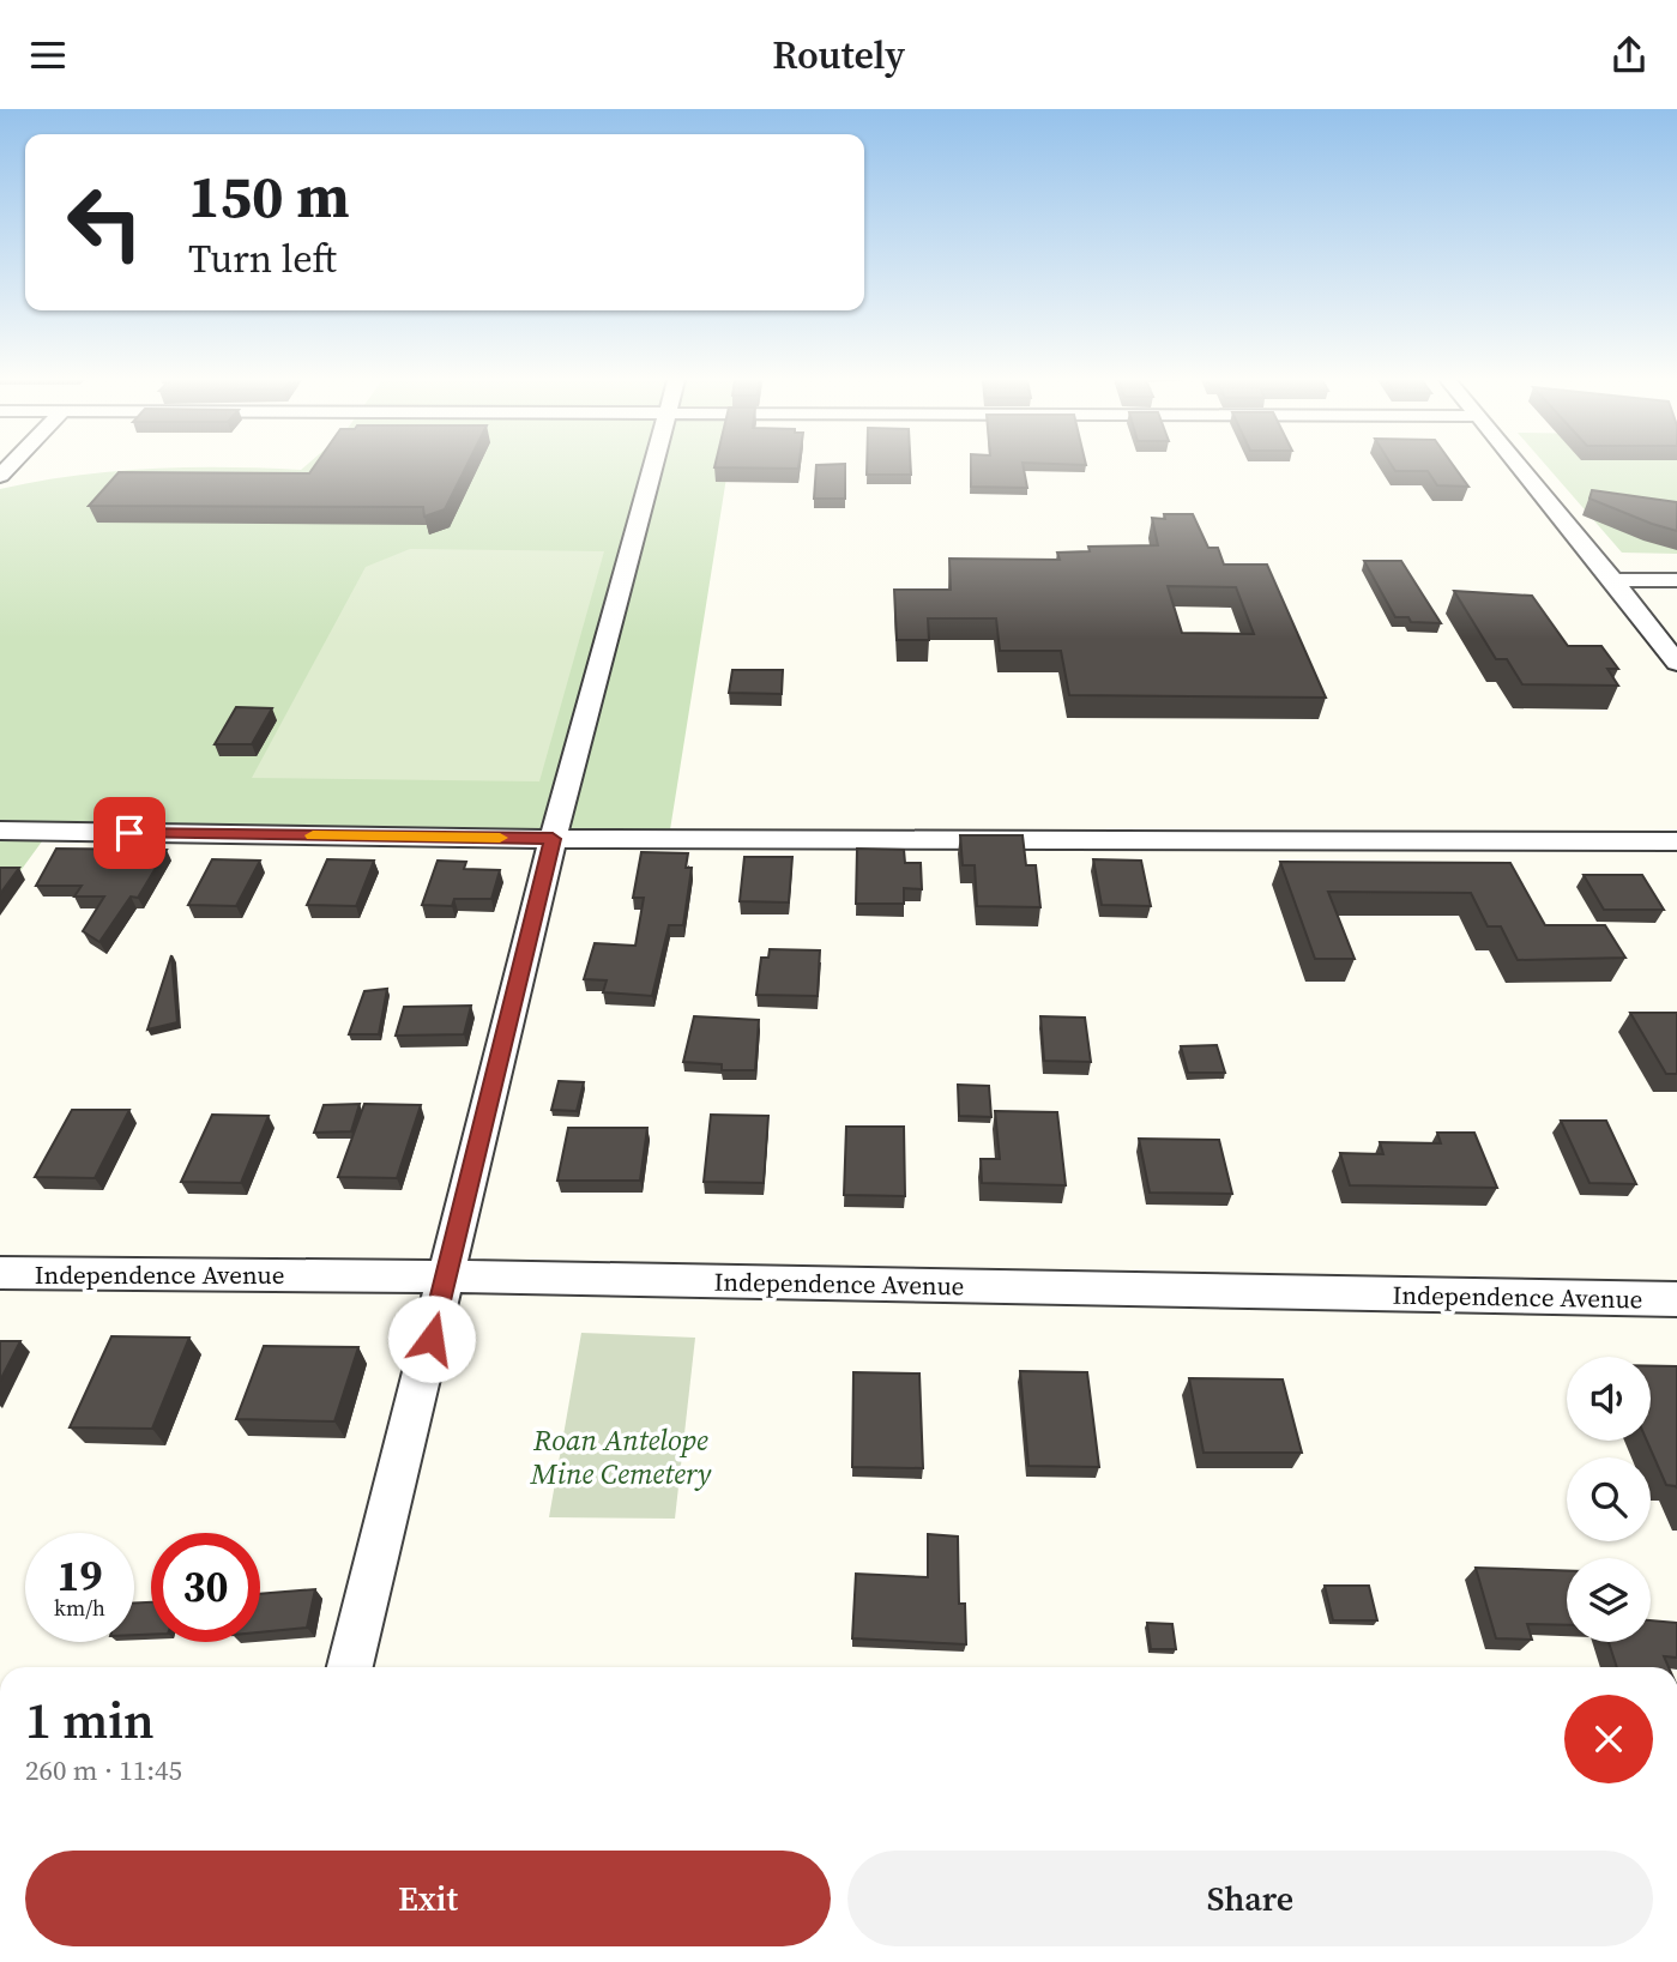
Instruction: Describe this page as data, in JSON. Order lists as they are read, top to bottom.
{
  "streets": {
    "street": ["Independence Avenue"]
  },
  "parks": ["Roan Antelope Mine Cemetery"],
  "page": {
    "header": "Routely",
    "turn": ["150 m", "Turn left"],
    "speed": "19 km/h",
    "limit": "30",
    "heading": ["1 min", "260 m · 11:45"],
    "buttons": ["Exit", "Share"]
  }
}
